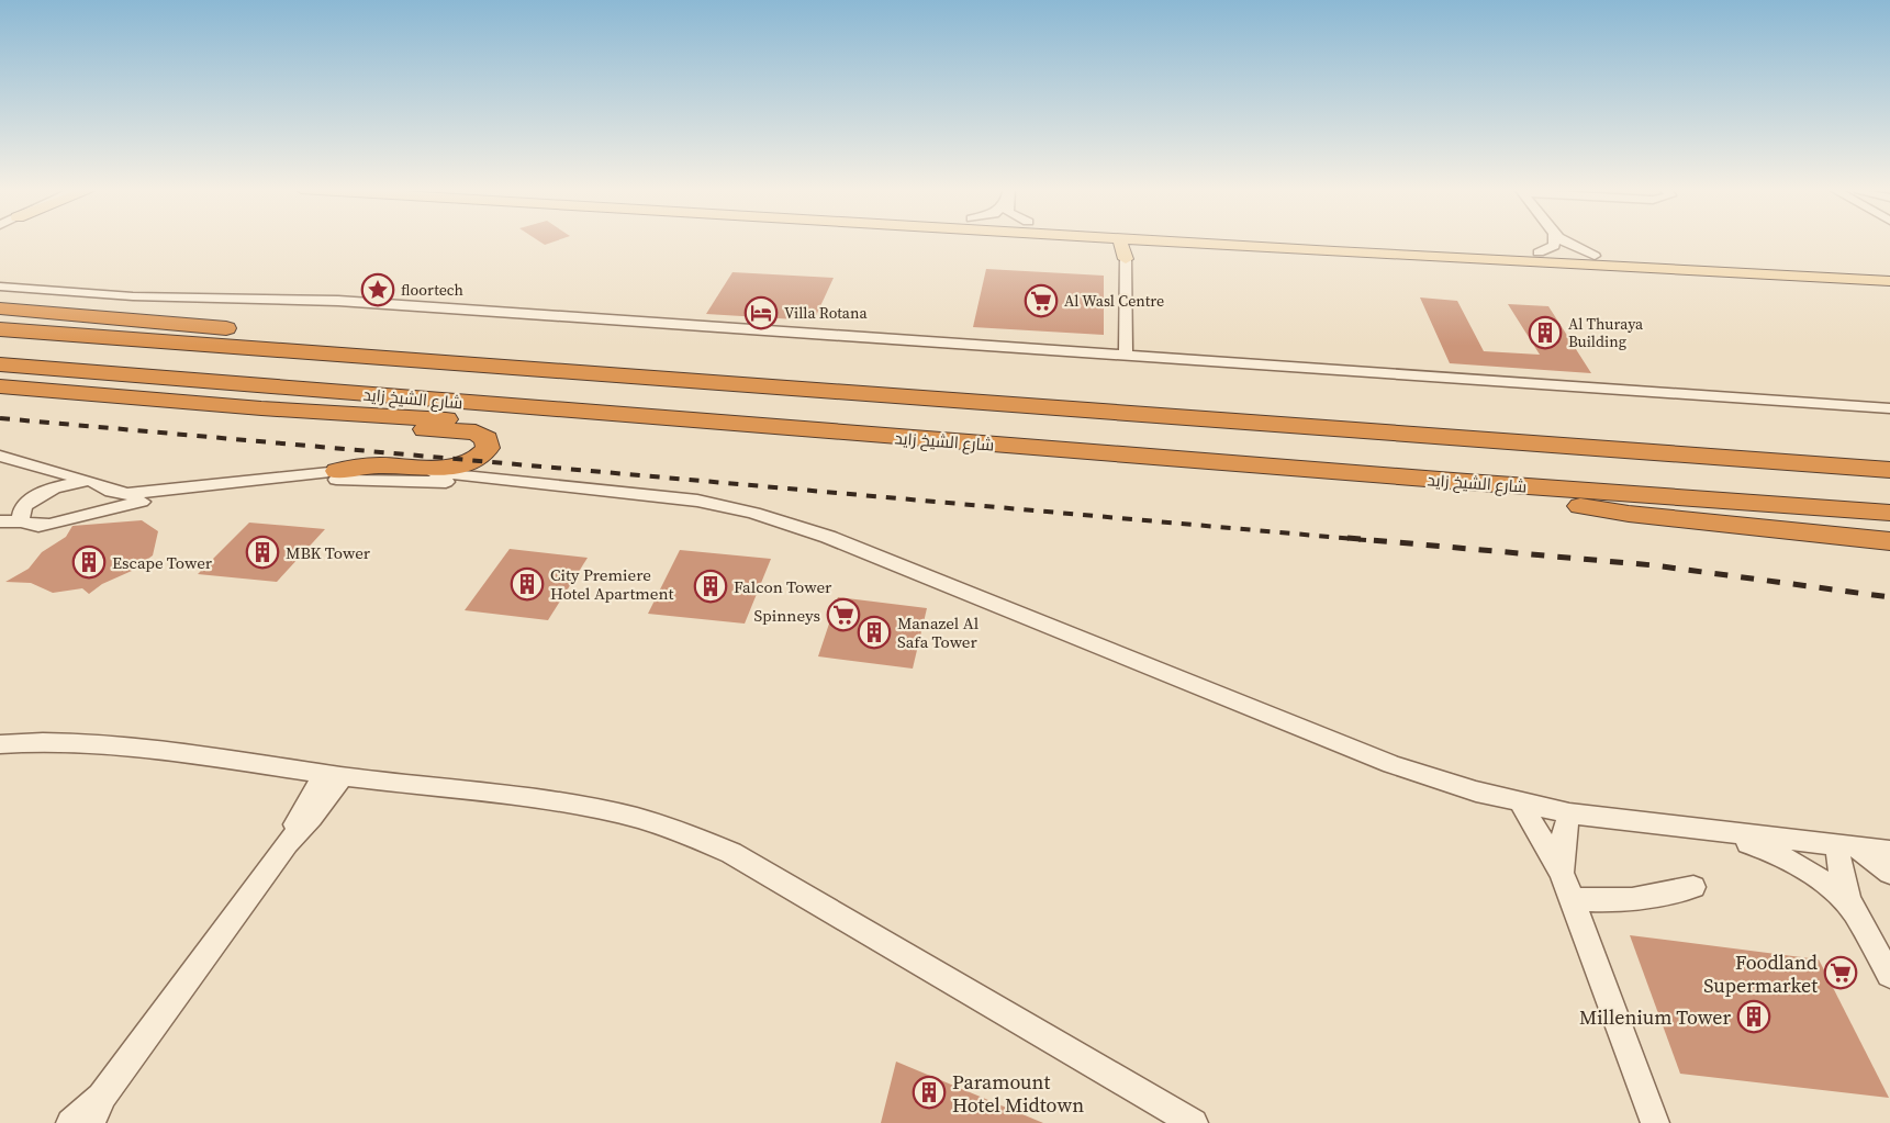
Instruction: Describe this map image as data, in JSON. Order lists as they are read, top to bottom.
{
  "streets": {
    "highway": ["شارع الشيخ زايد"]
  },
  "places": {
    "place": ["floortech"],
    "supermarket": ["Al Wasl Centre", "Spinneys", "Foodland Supermarket"],
    "hotel": ["Villa Rotana"],
    "building": [
      "Al Thuraya Building",
      "MBK Tower",
      "Escape Tower",
      "City Premiere Hotel Apartment",
      "Falcon Tower",
      "Manazel Al Safa Tower",
      "Millenium Tower",
      "Paramount Hotel Midtown"
    ]
  }
}
